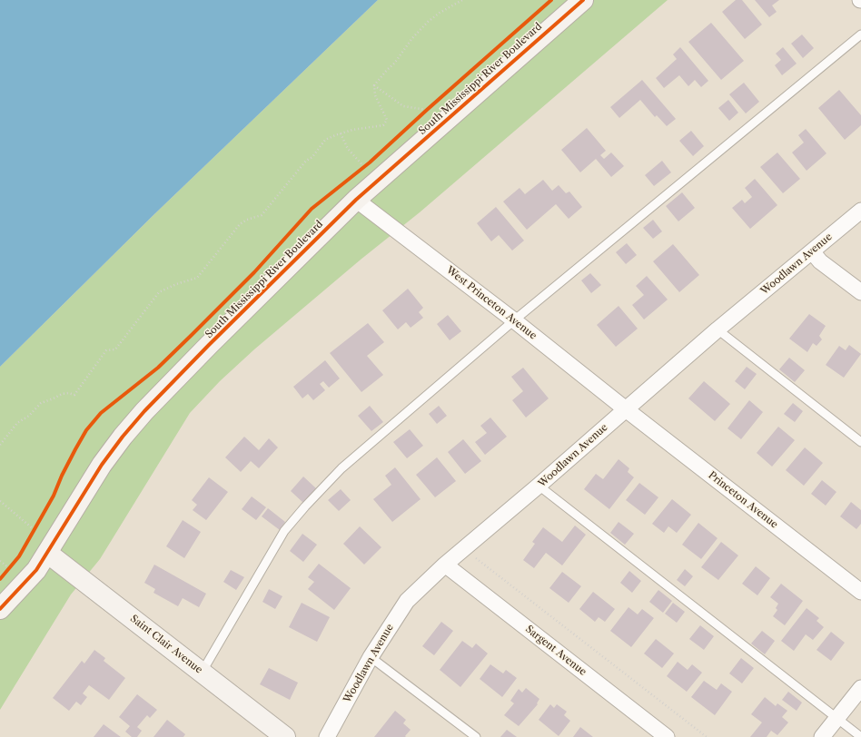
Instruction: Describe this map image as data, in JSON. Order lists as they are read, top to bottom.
{
  "streets": {
    "street": [
      "South Mississippi River Boulevard",
      "Woodlawn Avenue",
      "West Princeton Avenue",
      "Princeton Avenue",
      "Saint Clair Avenue",
      "Sargent Avenue"
    ]
  },
  "crossings": [
    ["South Mississippi River Boulevard", "West Princeton Avenue"],
    ["South Mississippi River Boulevard", "Saint Clair Avenue"],
    ["Woodlawn Avenue", "West Princeton Avenue"],
    ["Woodlawn Avenue", "Princeton Avenue"],
    ["Woodlawn Avenue", "Sargent Avenue"],
    ["West Princeton Avenue", "Princeton Avenue"]
  ]
}
